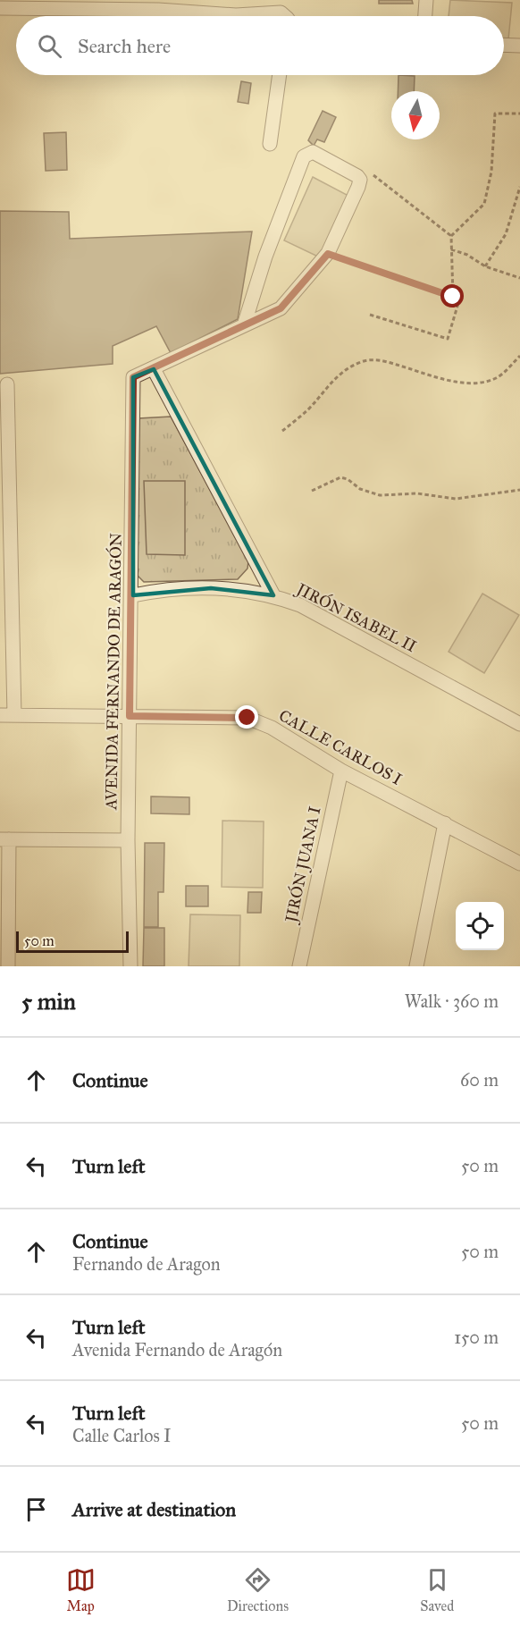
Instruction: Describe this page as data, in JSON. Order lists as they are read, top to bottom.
{
  "streets": {
    "street": [
      "JIRÓN ISABEL II",
      "AVENIDA FERNANDO DE ARAGÓN",
      "CALLE CARLOS I",
      "JIRÓN JUANA I"
    ]
  },
  "crossings": [
    ["JIRÓN ISABEL II", "AVENIDA FERNANDO DE ARAGÓN"],
    ["AVENIDA FERNANDO DE ARAGÓN", "CALLE CARLOS I"],
    ["CALLE CARLOS I", "JIRÓN JUANA I"]
  ],
  "scale_bar": "50 m",
  "north": "bottom",
  "page": {
    "search": "Search here",
    "scale": "50 m",
    "heading": ["5 min", "Walk · 360 m"],
    "list": [
      ["Continue", "60 m"],
      ["Turn left", "50 m"],
      ["Continue", "Fernando de Aragon", "50 m"],
      ["Turn left", "Avenida Fernando de Aragón", "150 m"],
      ["Turn left", "Calle Carlos I", "50 m"],
      "Arrive at destination"
    ],
    "nav": ["Map", "Directions", "Saved"]
  }
}
